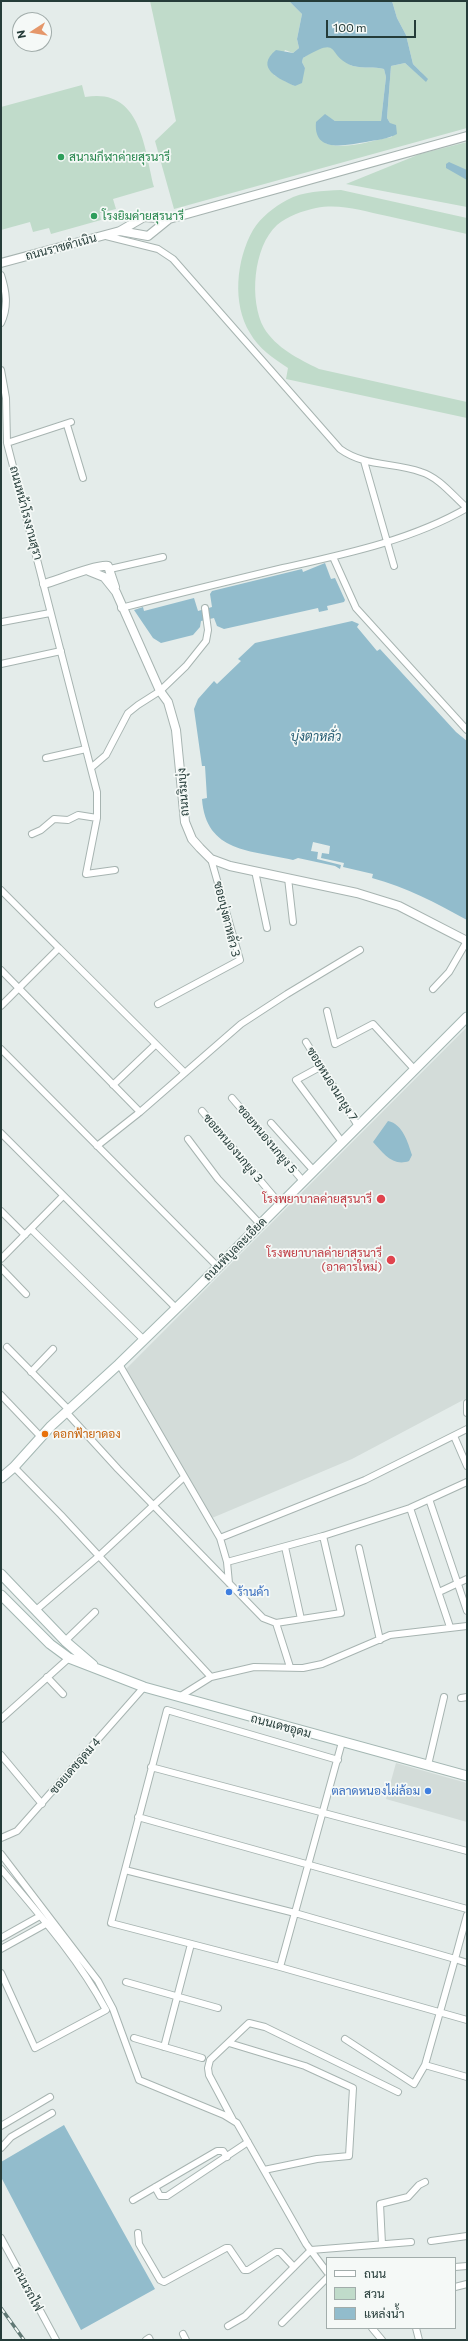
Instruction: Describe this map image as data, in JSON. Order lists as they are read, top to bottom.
{
  "streets": {
    "main road": ["ถนนพิบูลละเอียด", "ถนนเดชอุดม"],
    "street": [
      "ถนนราชดำเนิน",
      "ถนนหน้าโรงงานสุรา",
      "ถนนริมบุ่ง",
      "ซอยบุ่งตาหลั่ว 3",
      "ซอยหนองนกยูง 7",
      "ซอยหนองนกยูง 5",
      "ซอยหนองนกยูง 3",
      "ซอยเดชอุดม 4",
      "ถนนรถไฟ"
    ]
  },
  "crossings": [
    ["ถนนริมบุ่ง", "ซอยบุ่งตาหลั่ว 3"],
    ["ซอยหนองนกยูง 7", "ถนนพิบูลละเอียด"],
    ["ซอยหนองนกยูง 5", "ถนนพิบูลละเอียด"],
    ["ซอยหนองนกยูง 3", "ถนนพิบูลละเอียด"],
    ["ถนนเดชอุดม", "ซอยเดชอุดม 4"]
  ],
  "water": ["บุ่งตาหลั่ว"],
  "places": [
    "สนามกีฬาค่ายสุรนารี",
    "โรงยิมค่ายสุรนารี",
    "โรงพยาบาลค่ายสุรนารี",
    "โรงพยาบาลค่ายาสุรนารี (อาคารใหม่)",
    "ดอกฟ้ายาดอง",
    "ร้านค้า",
    "ตลาดหนองไผ่ล้อม"
  ],
  "legend": ["ถนน", "สวน", "แหล่งน้ำ"],
  "scale_bar": "100 m",
  "north": "left"
}
